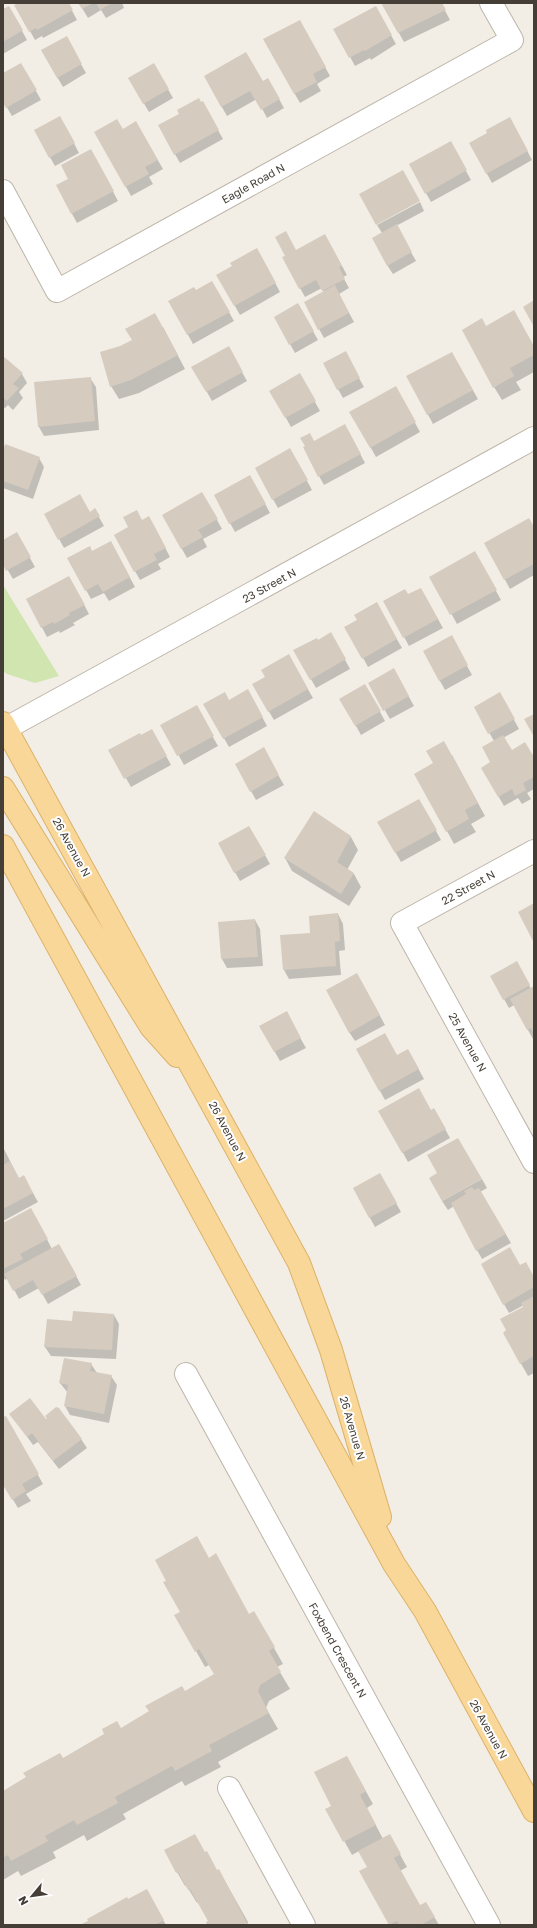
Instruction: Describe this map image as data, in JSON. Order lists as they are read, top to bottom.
{
  "streets": {
    "main road": ["26 Avenue N"],
    "street": [
      "Eagle Road N",
      "23 Street N",
      "22 Street N",
      "25 Avenue N",
      "Foxbend Crescent N"
    ]
  },
  "crossings": [
    ["23 Street N", "26 Avenue N"],
    ["22 Street N", "25 Avenue N"]
  ],
  "north": "bottom left"
}
